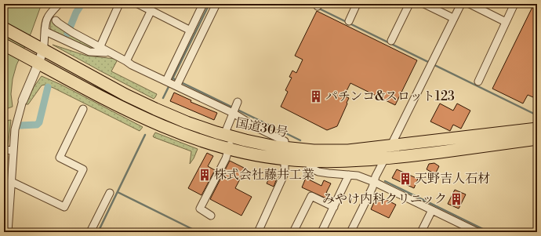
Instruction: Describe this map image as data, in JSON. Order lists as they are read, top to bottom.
{
  "streets": {
    "highway": ["国道30号"]
  },
  "places": {
    "building": [
      "パチンコ&スロット123",
      "株式会社藤井工業",
      "天野吉人石材",
      "みやけ内科クリニック"
    ]
  }
}
